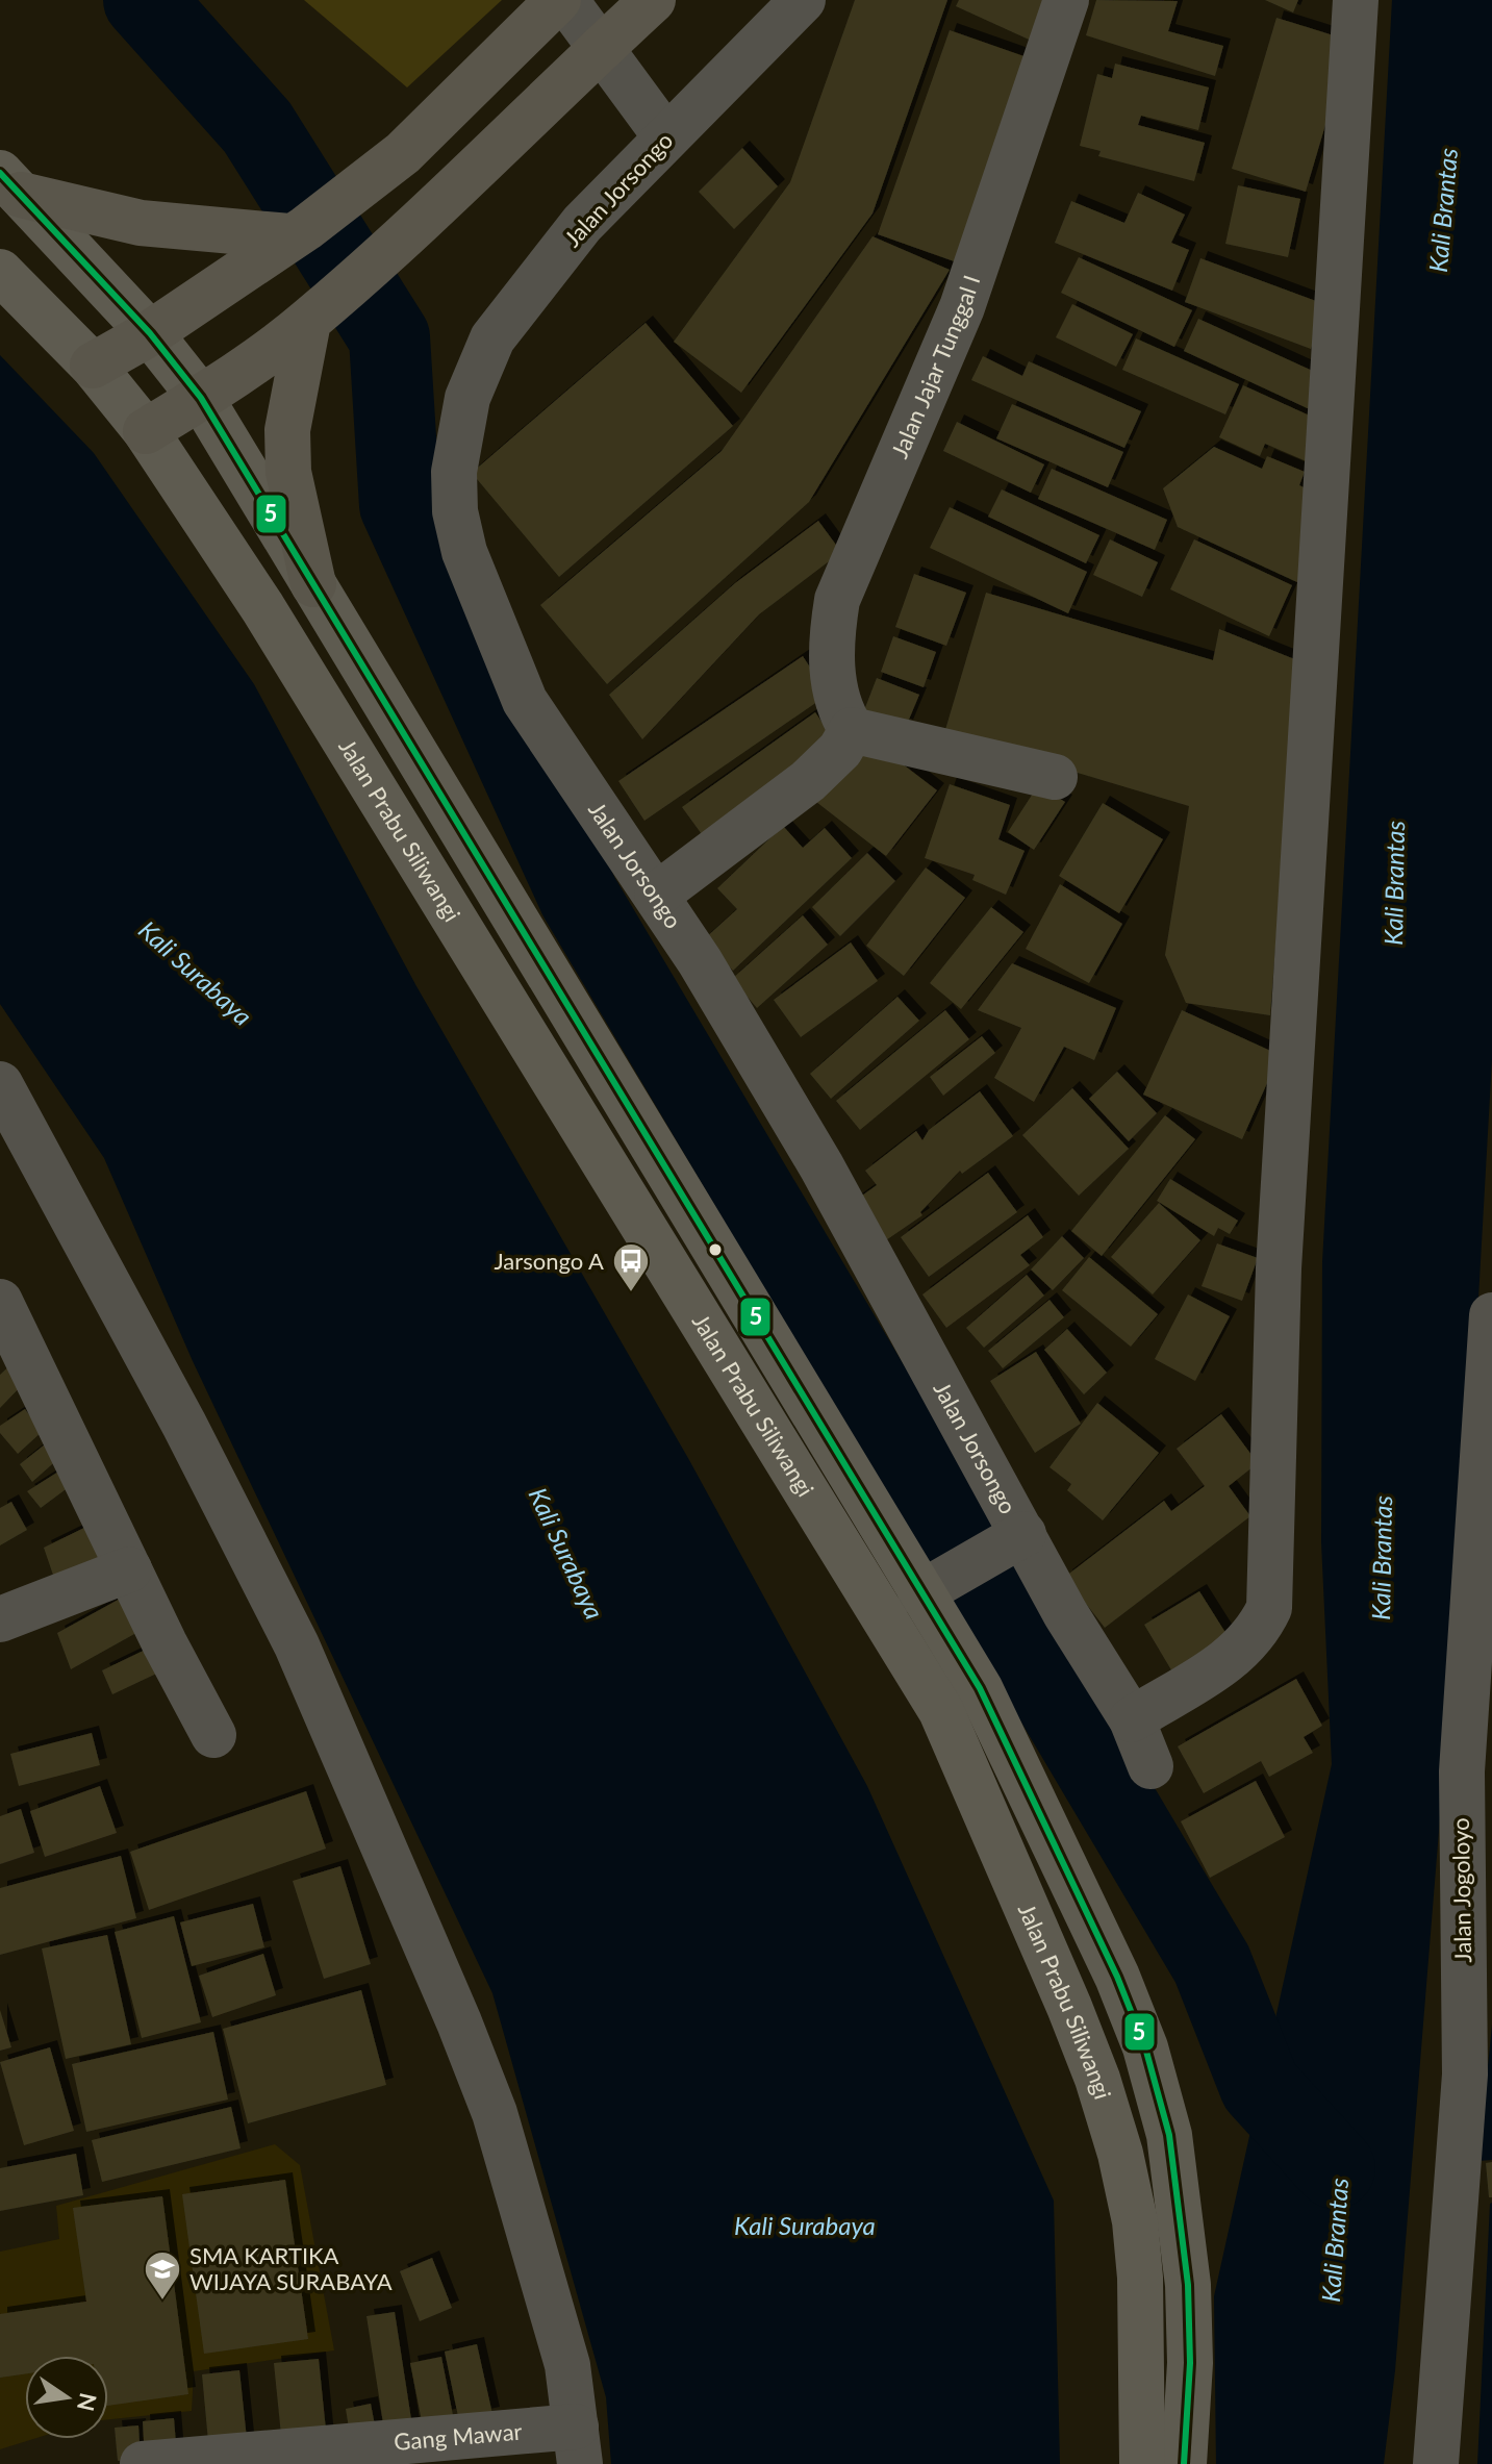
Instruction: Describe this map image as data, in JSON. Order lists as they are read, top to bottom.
{
  "streets": {
    "main road": ["Jalan Prabu Siliwangi"],
    "street": [
      "Jalan Jorsongo",
      "Jalan Jajar Tunggal I",
      "Jalan Jogoloyo",
      "Gang Mawar"
    ]
  },
  "water": ["Kali Brantas", "Kali Surabaya"],
  "places": {
    "bus stop": ["Jarsongo A"],
    "school or university": ["SMA KARTIKA WIJAYA SURABAYA"]
  },
  "lines": ["transit line 5"],
  "north": "right"
}
